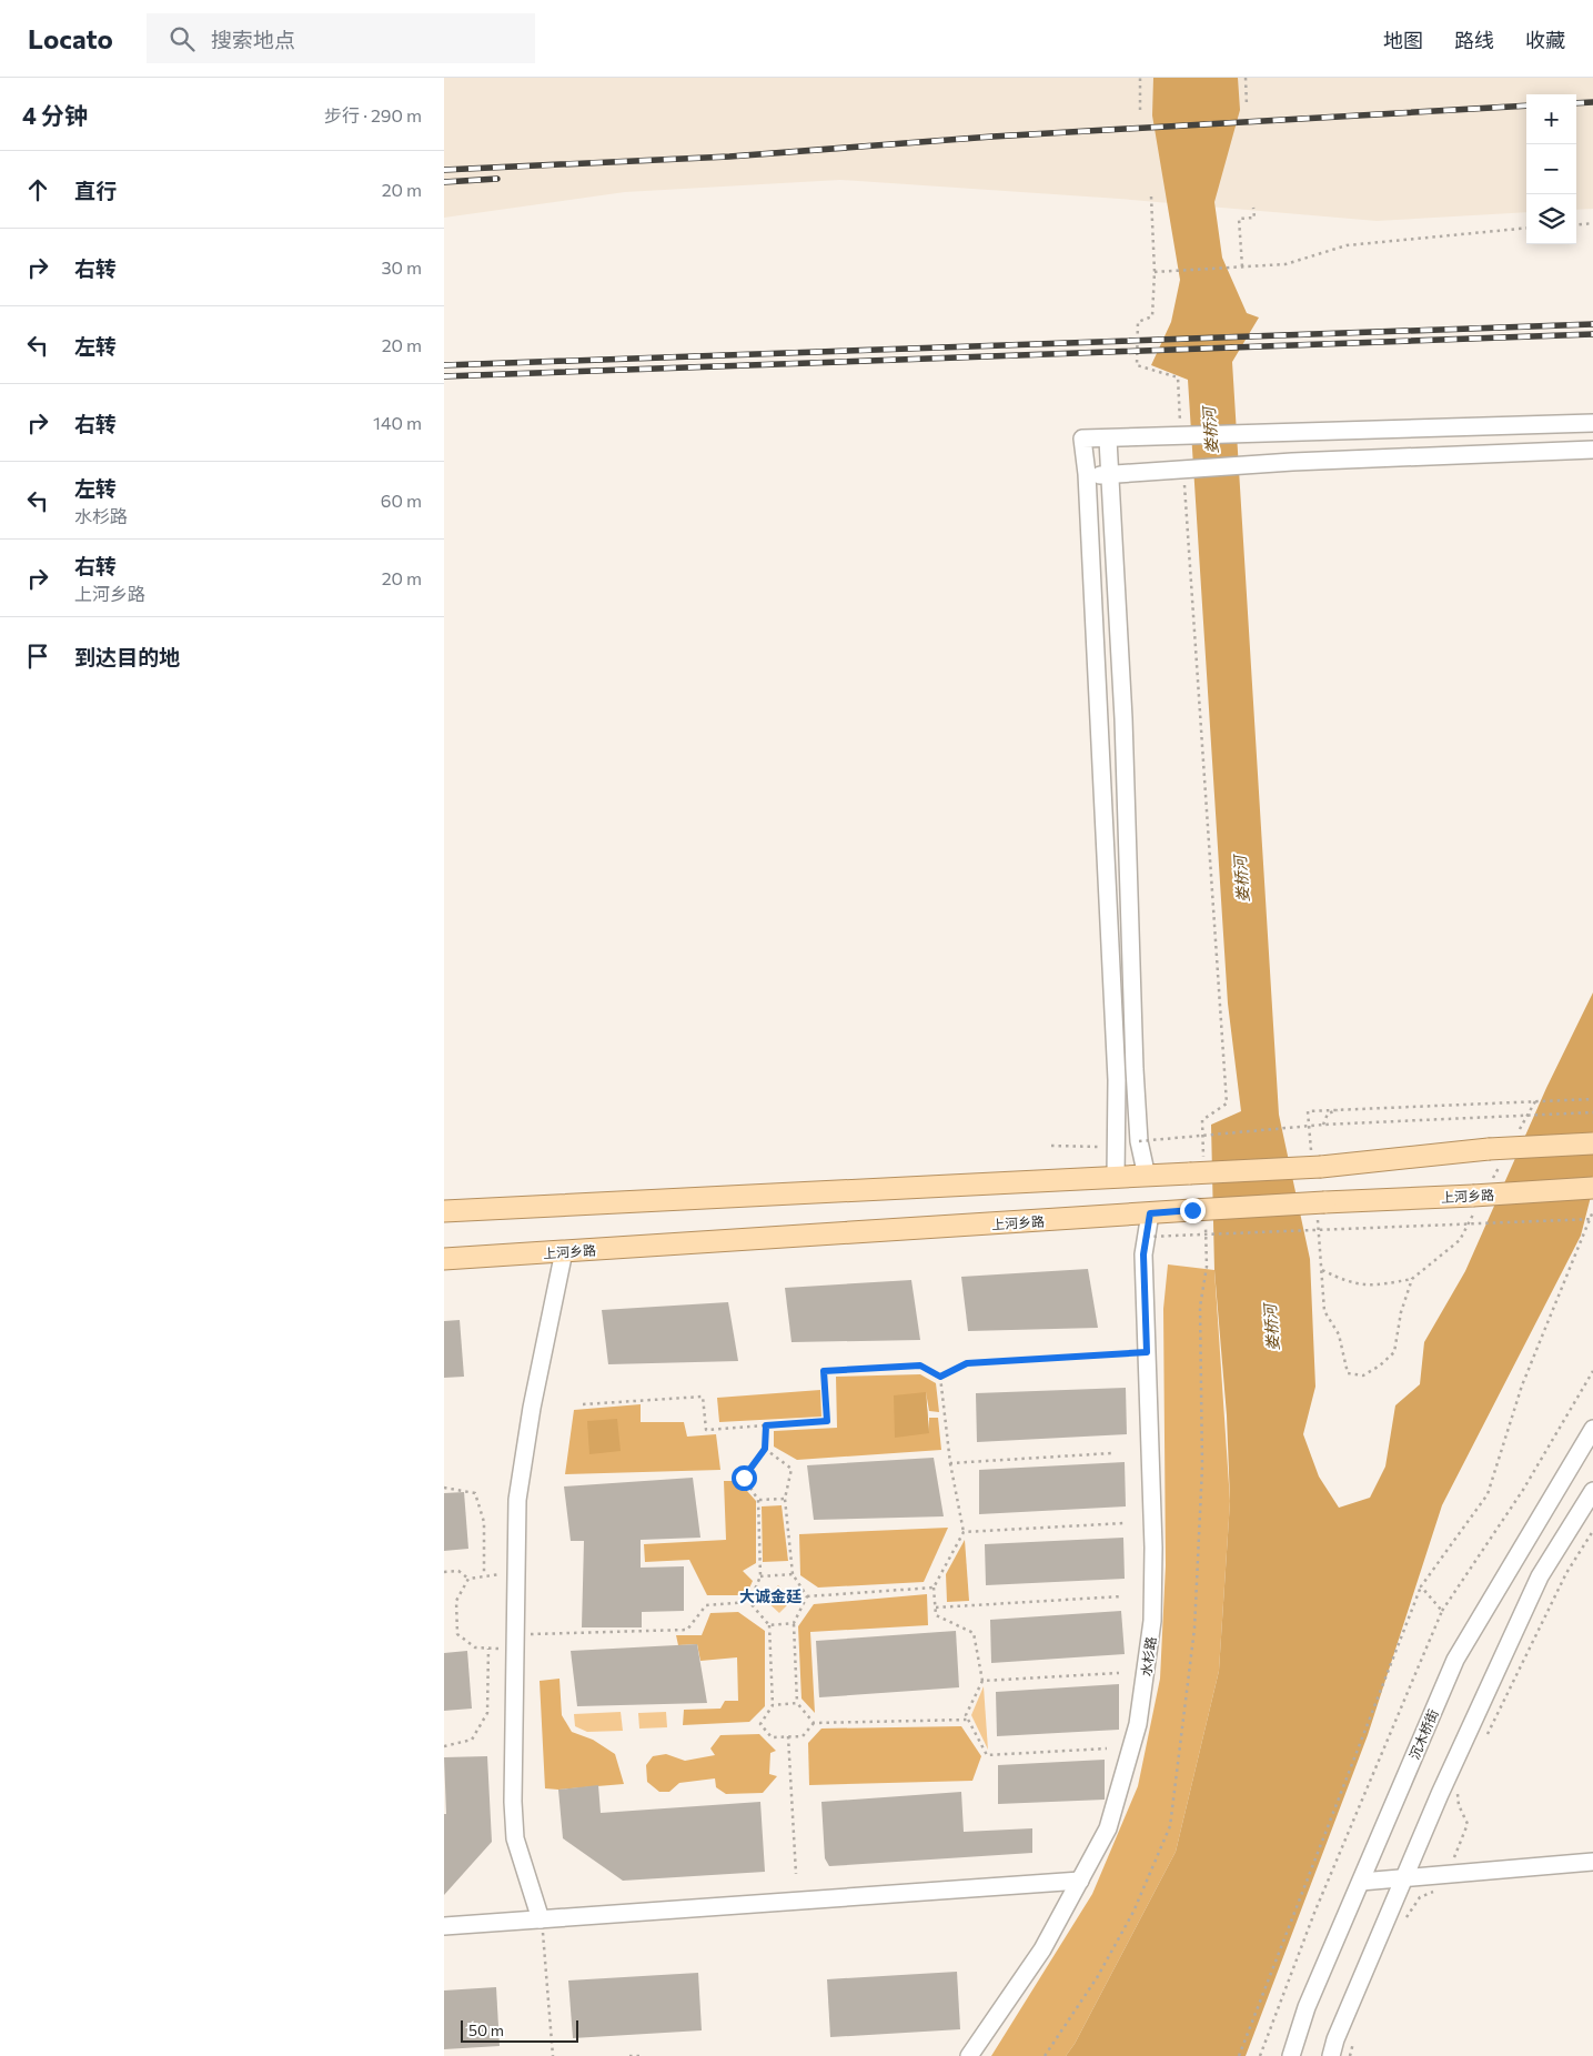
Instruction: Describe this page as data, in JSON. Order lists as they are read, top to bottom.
{
  "streets": {
    "main road": ["上河乡路"],
    "street": ["水杉路", "沉木桥街"]
  },
  "crossings": [
    ["上河乡路", "水杉路"]
  ],
  "districts": ["大诚金廷"],
  "water": ["娄桥河"],
  "scale_bar": "50 m",
  "page": {
    "header": "Locato",
    "search": "搜索地点",
    "nav": ["地图", "路线", "收藏"],
    "heading": ["4 分钟", "步行 · 290 m"],
    "map_buttons": ["+", "−"],
    "list": [
      ["直行", "20 m"],
      ["右转", "30 m"],
      ["左转", "20 m"],
      ["右转", "140 m"],
      ["左转", "水杉路", "60 m"],
      ["右转", "上河乡路", "20 m"],
      "到达目的地"
    ],
    "scale": "50 m"
  }
}
